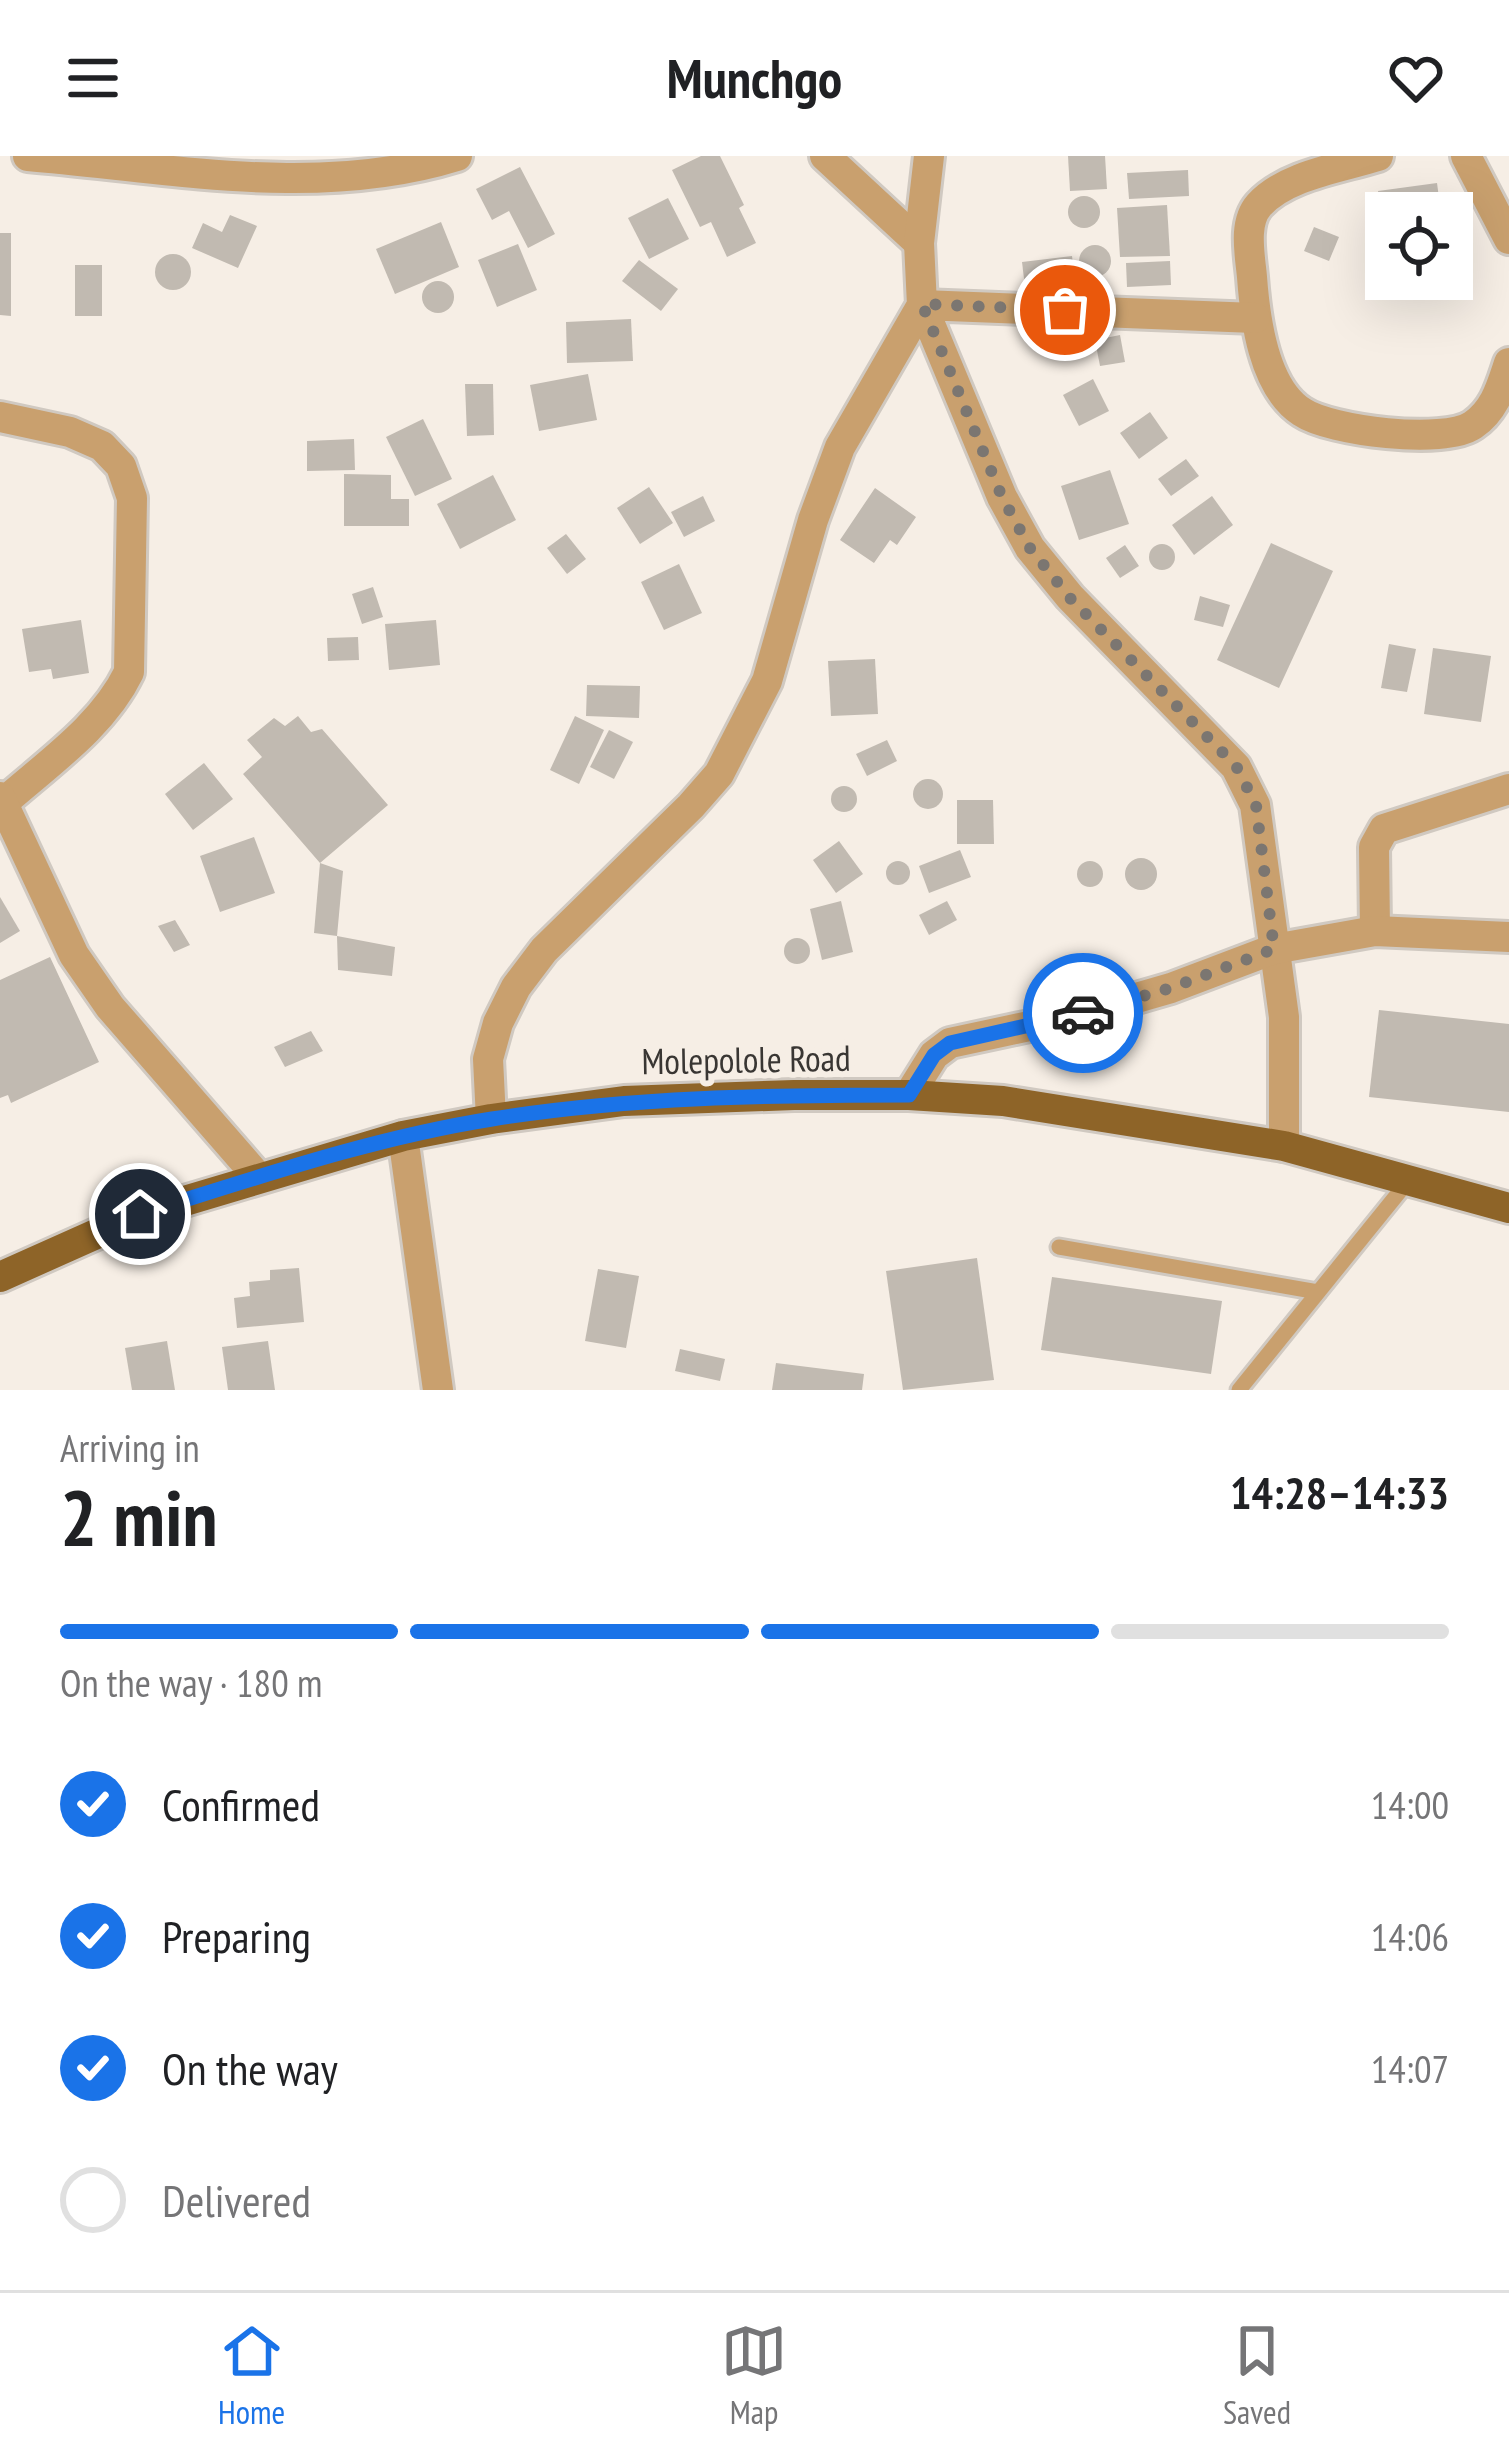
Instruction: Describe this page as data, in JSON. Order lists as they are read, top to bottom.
{
  "streets": {
    "main road": ["Molepolole Road"]
  },
  "page": {
    "header": "Munchgo",
    "heading": ["2 min", "Arriving in", "14:28–14:33"],
    "bar": "On the way · 180 m",
    "list": [
      ["Confirmed", "14:00"],
      ["Preparing", "14:06"],
      ["On the way", "14:07"],
      "Delivered"
    ],
    "tabs": ["Home", "Map", "Saved"]
  }
}
